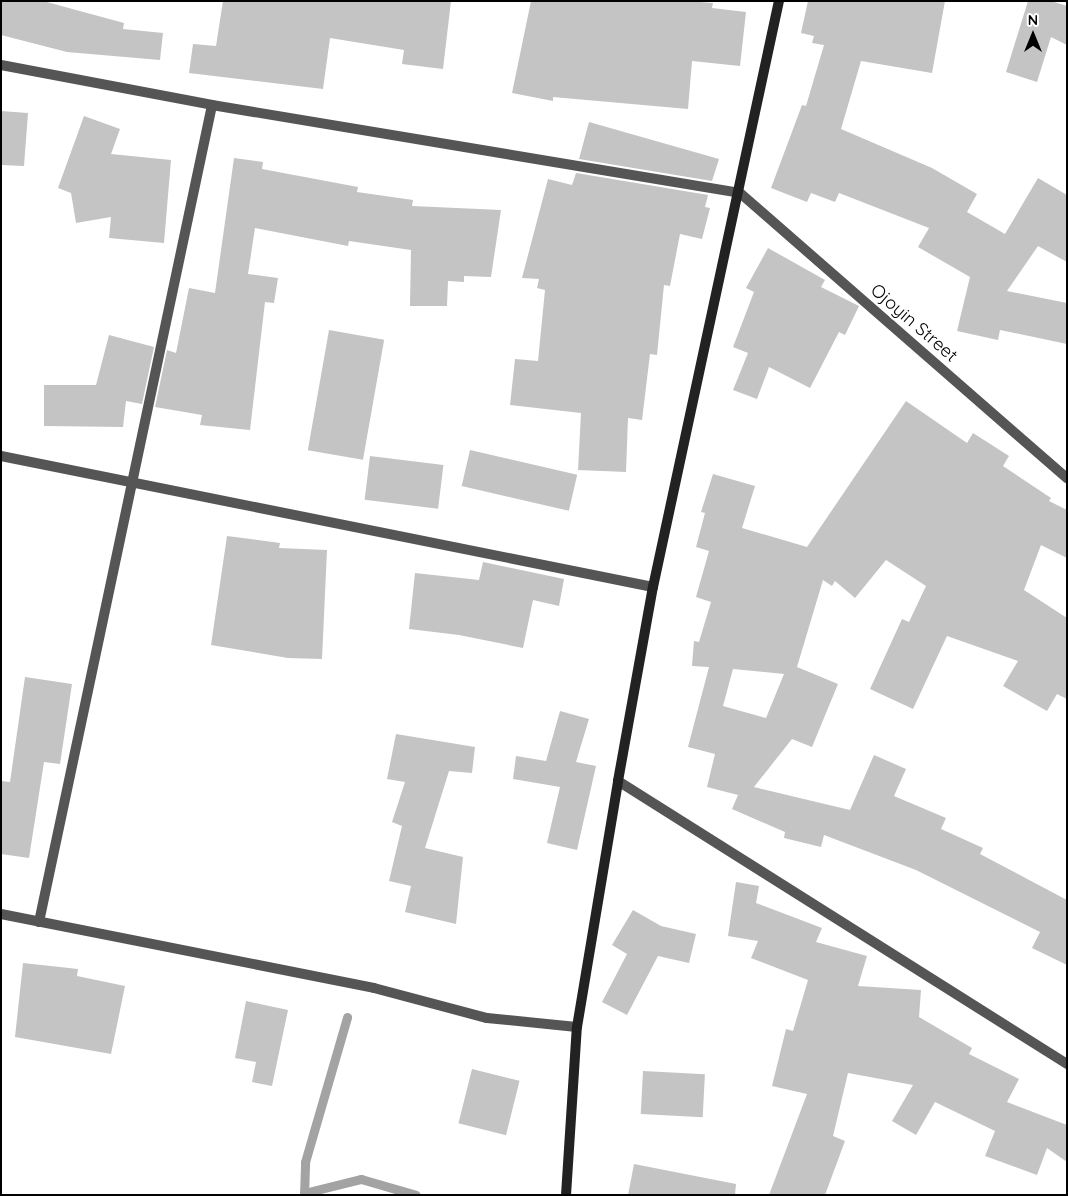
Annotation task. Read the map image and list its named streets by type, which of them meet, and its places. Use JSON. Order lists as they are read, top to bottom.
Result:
{
  "streets": {
    "street": ["Ojoyin Street"]
  },
  "north": "top"
}
